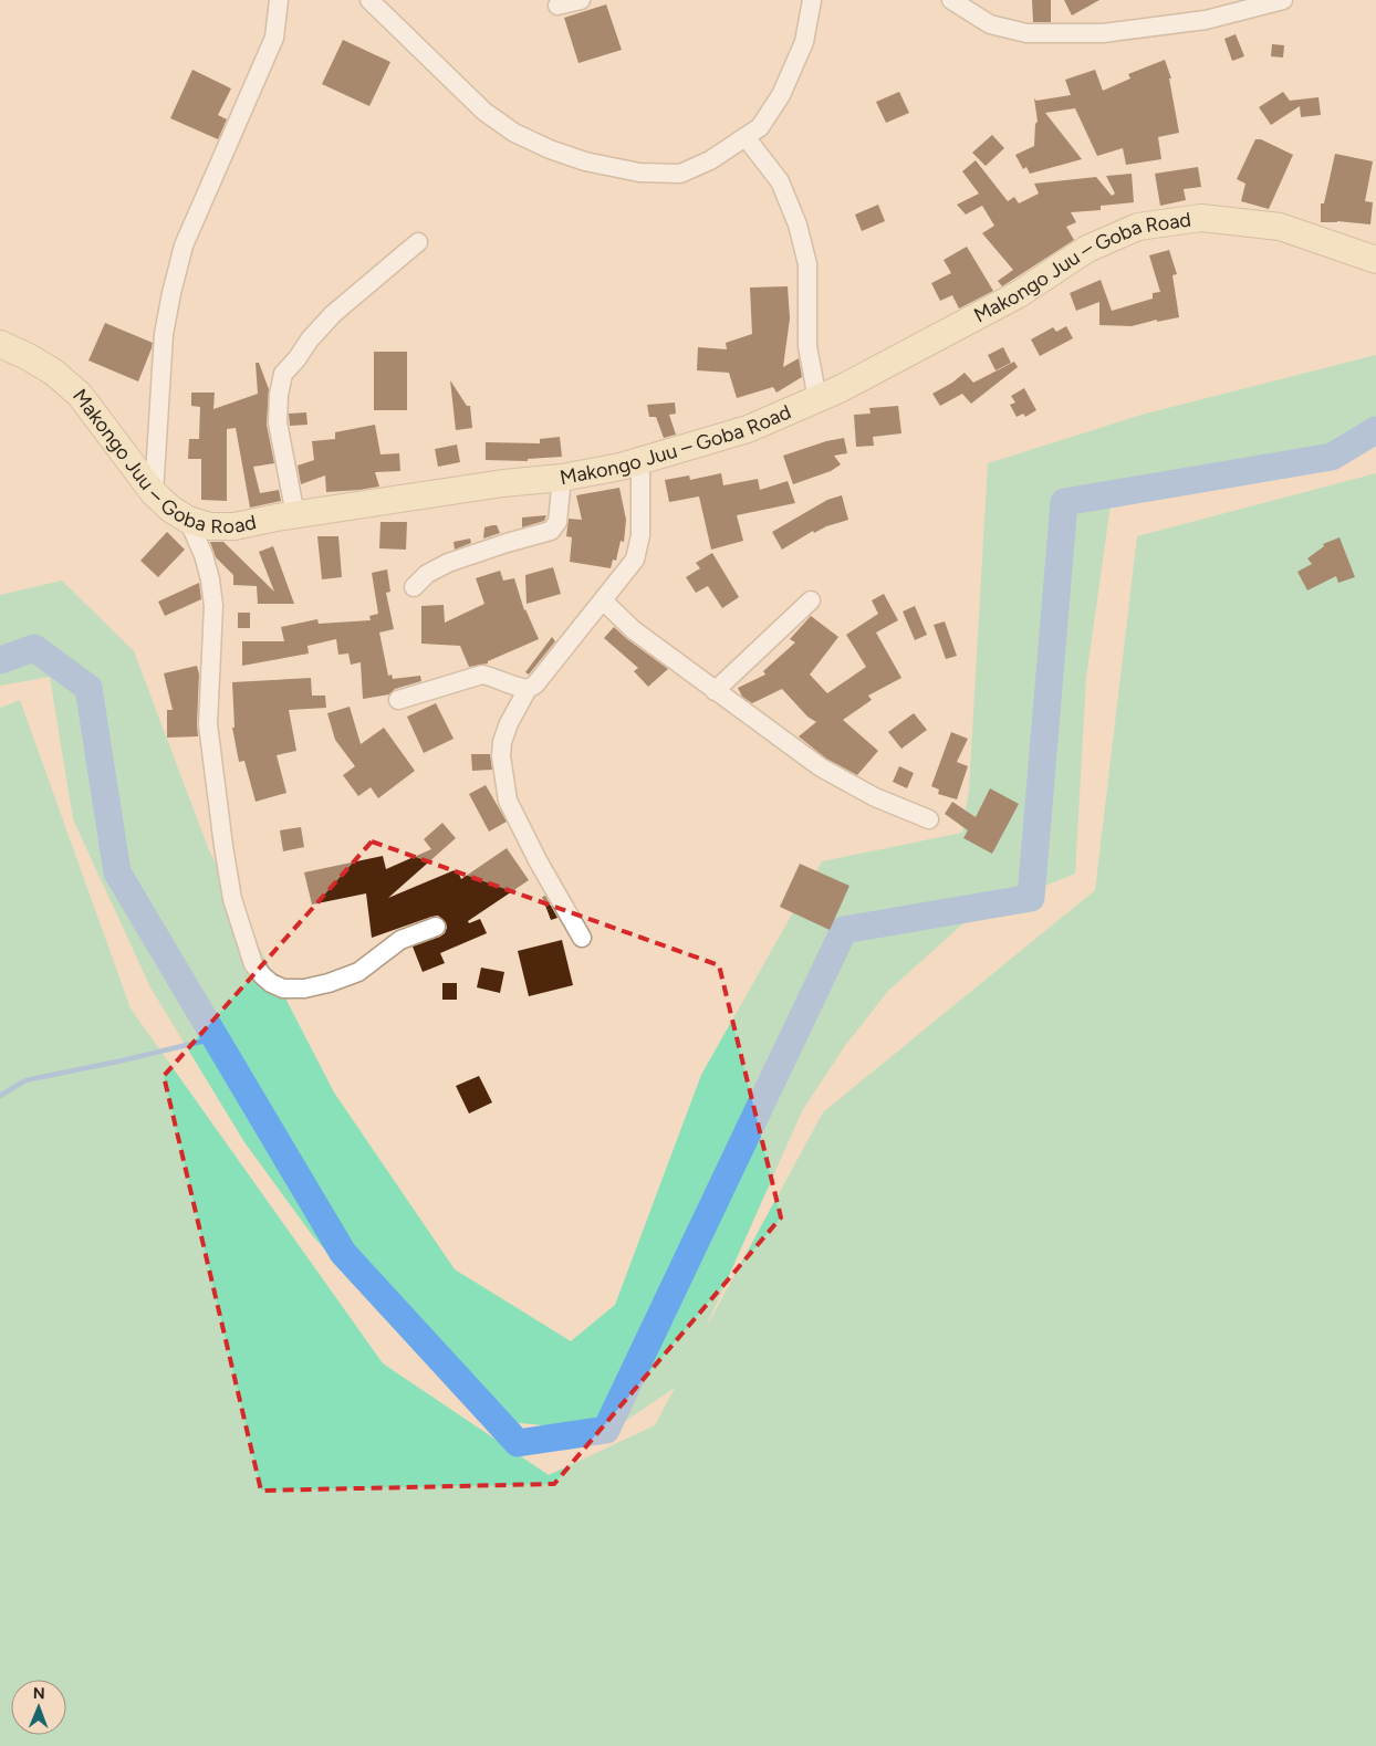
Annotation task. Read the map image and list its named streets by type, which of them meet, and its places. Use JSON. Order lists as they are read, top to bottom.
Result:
{
  "streets": {
    "street": ["Makongo Juu – Goba Road"]
  },
  "north": "top"
}
